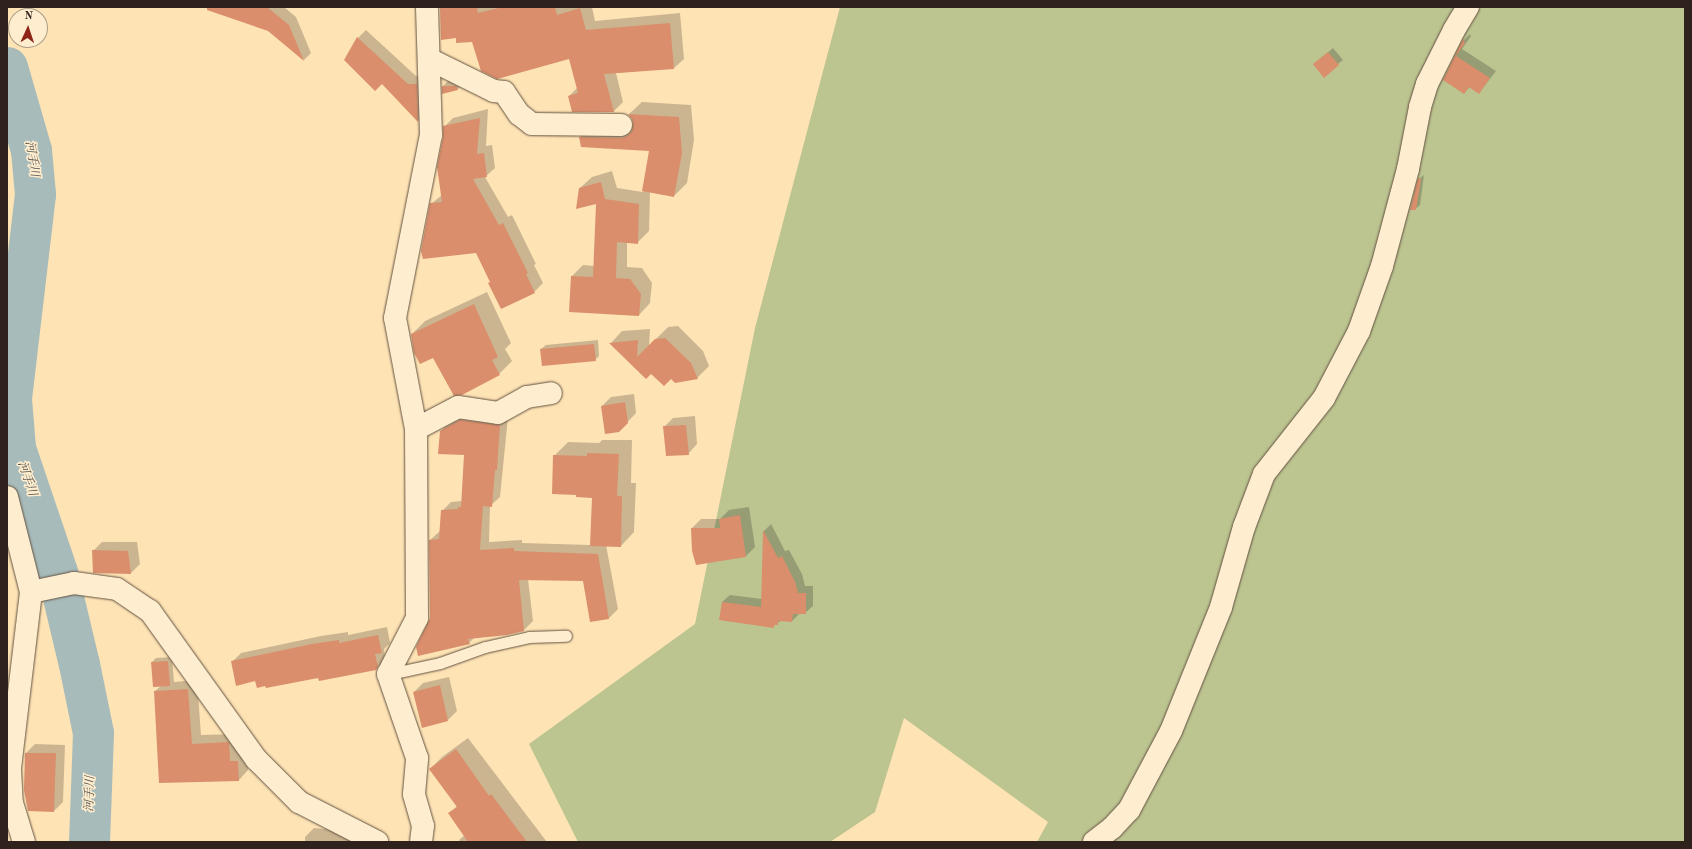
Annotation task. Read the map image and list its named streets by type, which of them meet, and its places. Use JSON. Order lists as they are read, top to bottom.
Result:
{
  "water": ["河手川"],
  "north": "top"
}
